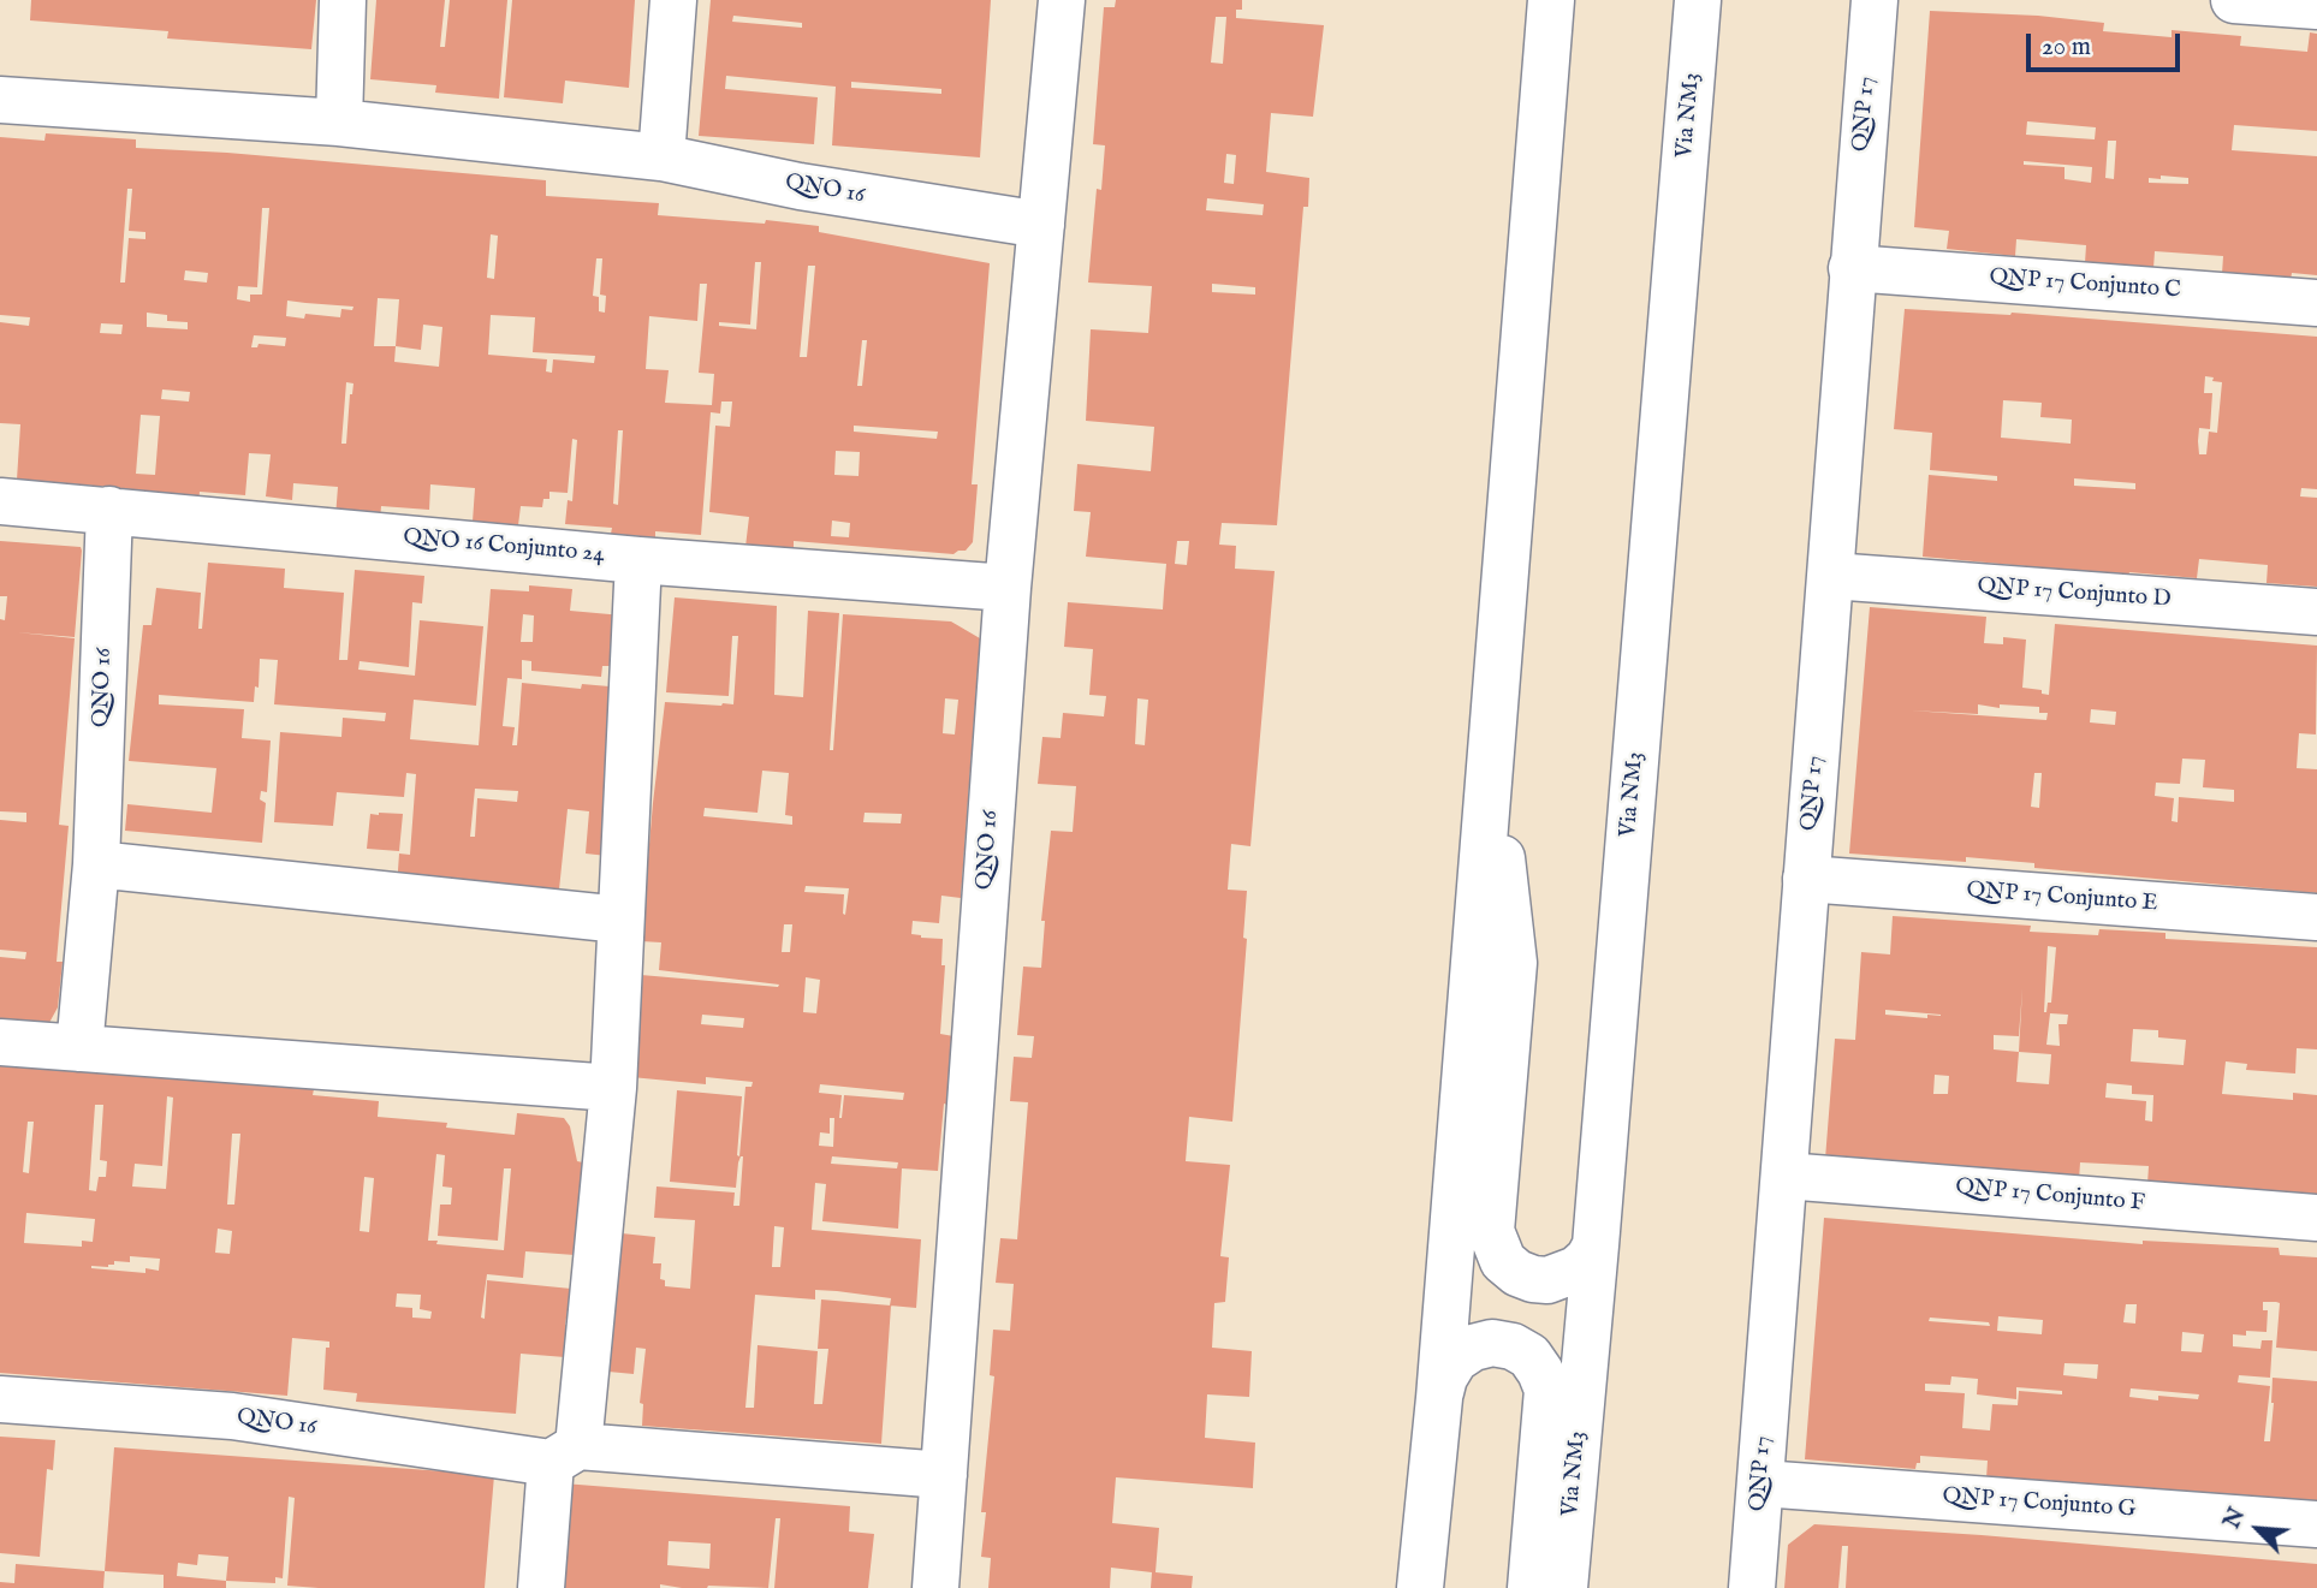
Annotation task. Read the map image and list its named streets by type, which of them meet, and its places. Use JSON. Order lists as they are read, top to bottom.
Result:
{
  "streets": {
    "street": [
      "QNP 17",
      "Via NM3",
      "QNO 16",
      "QNP 17 Conjunto C",
      "QNO 16 Conjunto 24",
      "QNP 17 Conjunto D",
      "QNP 17 Conjunto E",
      "QNP 17 Conjunto F",
      "QNP 17 Conjunto G"
    ]
  },
  "crossings": [
    ["QNP 17", "QNP 17 Conjunto C"],
    ["QNP 17", "QNP 17 Conjunto D"],
    ["QNP 17", "QNP 17 Conjunto E"],
    ["QNP 17", "QNP 17 Conjunto F"],
    ["QNP 17", "QNP 17 Conjunto G"],
    ["QNO 16", "QNO 16 Conjunto 24"]
  ],
  "scale_bar": "20 m",
  "north": "top left"
}
